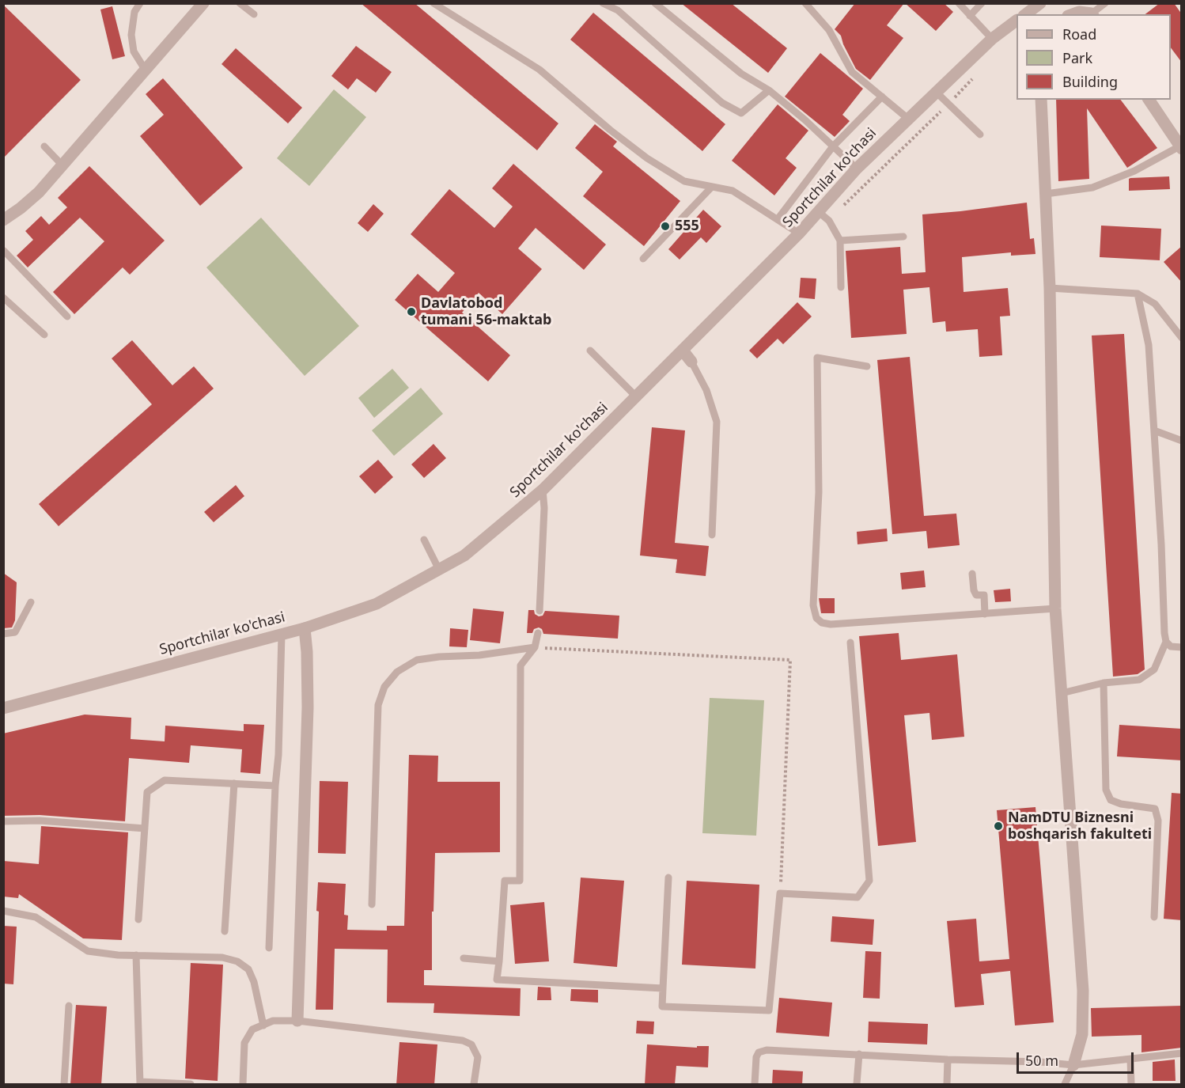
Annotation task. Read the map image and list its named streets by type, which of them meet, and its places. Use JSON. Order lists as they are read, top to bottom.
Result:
{
  "streets": {
    "street": ["Sportchilar ko'chasi"]
  },
  "places": ["555", "Davlatobod tumani 56-maktab", "NamDTU Biznesni boshqarish fakulteti"],
  "legend": ["Road", "Park", "Building"],
  "scale_bar": "50 m"
}
